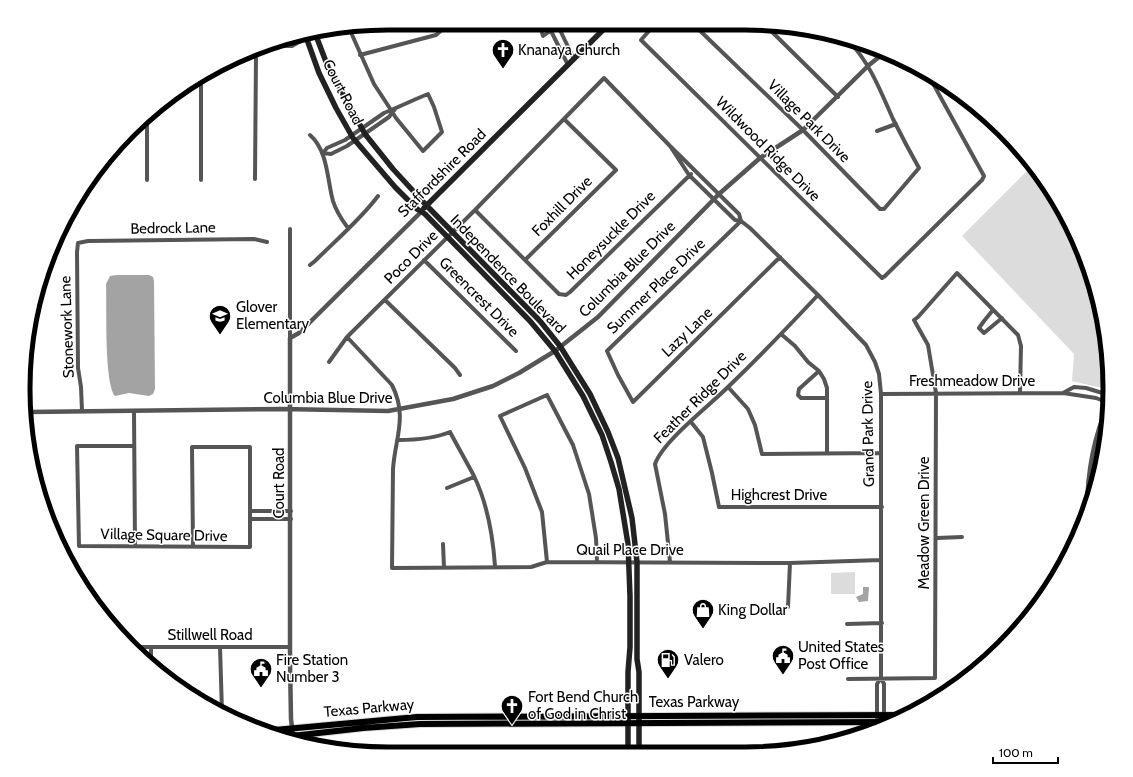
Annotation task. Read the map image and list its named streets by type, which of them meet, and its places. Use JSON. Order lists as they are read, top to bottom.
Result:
{
  "streets": {
    "main road": [
      "Court Road",
      "Staffordshire Road",
      "Independence Boulevard",
      "Texas Parkway"
    ],
    "street": [
      "Village Park Drive",
      "Wildwood Ridge Drive",
      "Foxhill Drive",
      "Bedrock Lane",
      "Honeysuckle Drive",
      "Poco Drive",
      "Columbia Blue Drive",
      "Summer Place Drive",
      "Greencrest Drive",
      "Stonework Lane",
      "Lazy Lane",
      "Freshmeadow Drive",
      "Feather Ridge Drive",
      "Grand Park Drive",
      "Highcrest Drive",
      "Meadow Green Drive",
      "Village Square Drive",
      "Quail Place Drive",
      "Stillwell Road"
    ]
  },
  "crossings": [
    ["Court Road", "Staffordshire Road"],
    ["Court Road", "Columbia Blue Drive"],
    ["Court Road", "Independence Boulevard"],
    ["Court Road", "Stillwell Road"],
    ["Court Road", "Texas Parkway"],
    ["Village Park Drive", "Columbia Blue Drive"],
    ["Wildwood Ridge Drive", "Columbia Blue Drive"],
    ["Staffordshire Road", "Independence Boulevard"],
    ["Foxhill Drive", "Honeysuckle Drive"],
    ["Foxhill Drive", "Poco Drive"],
    ["Foxhill Drive", "Grand Park Drive"],
    ["Bedrock Lane", "Stonework Lane"],
    ["Honeysuckle Drive", "Grand Park Drive"],
    ["Poco Drive", "Independence Boulevard"],
    ["Poco Drive", "Greencrest Drive"],
    ["Poco Drive", "Grand Park Drive"],
    ["Columbia Blue Drive", "Independence Boulevard"],
    ["Columbia Blue Drive", "Stonework Lane"],
    ["Columbia Blue Drive", "Grand Park Drive"],
    ["Independence Boulevard", "Quail Place Drive"],
    ["Independence Boulevard", "Texas Parkway"],
    ["Summer Place Drive", "Lazy Lane"],
    ["Summer Place Drive", "Grand Park Drive"],
    ["Lazy Lane", "Grand Park Drive"],
    ["Freshmeadow Drive", "Grand Park Drive"],
    ["Freshmeadow Drive", "Meadow Green Drive"],
    ["Feather Ridge Drive", "Grand Park Drive"],
    ["Feather Ridge Drive", "Highcrest Drive"],
    ["Feather Ridge Drive", "Quail Place Drive"],
    ["Grand Park Drive", "Highcrest Drive"],
    ["Grand Park Drive", "Meadow Green Drive"],
    ["Grand Park Drive", "Quail Place Drive"],
    ["Grand Park Drive", "Texas Parkway"]
  ],
  "places": {
    "church": ["Knanaya Church", "Fort Bend Church of God in Christ"],
    "school or university": ["Glover Elementary"],
    "shop": ["King Dollar"],
    "public building": ["United States Post Office", "Fire Station Number 3"],
    "fuel station": ["Valero"]
  },
  "scale_bar": "100 m"
}
